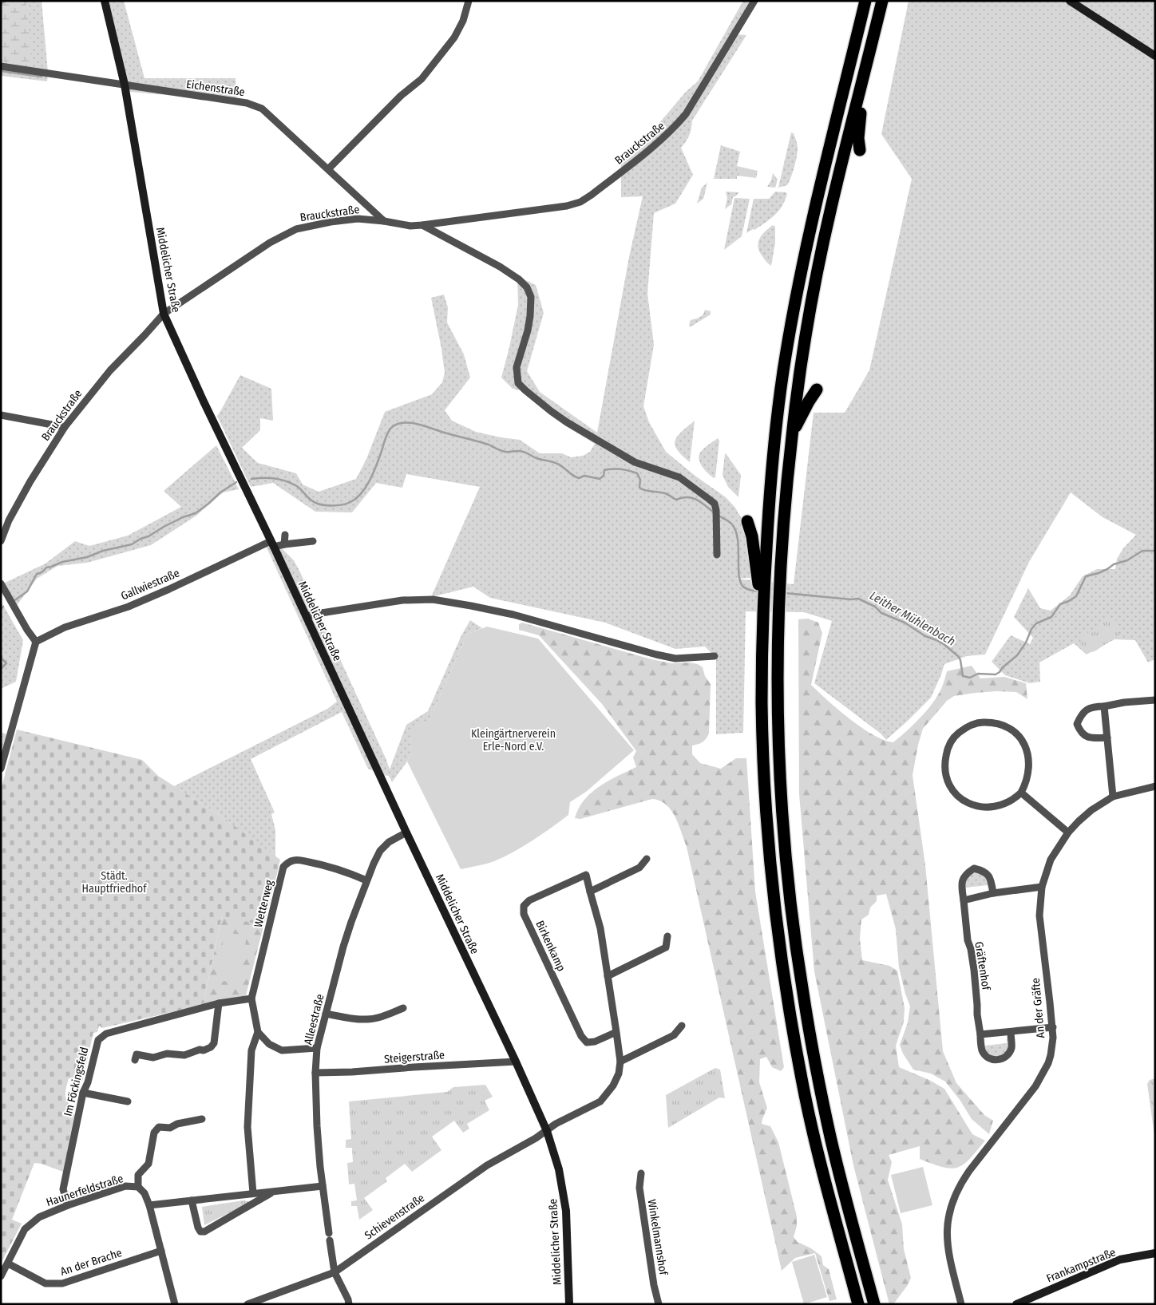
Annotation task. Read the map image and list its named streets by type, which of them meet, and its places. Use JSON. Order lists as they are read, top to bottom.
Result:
{
  "streets": {
    "street": [
      "Eichenstraße",
      "Brauckstraße",
      "Middelicher Straße",
      "Gallwiestraße",
      "Wetterweg",
      "Birkenkamp",
      "Gräftenhof",
      "An der Gräfte",
      "Alleestraße",
      "Steigerstraße",
      "Im Föckingsfeld",
      "Haunerfeldstraße",
      "Schievenstraße",
      "Winkelmannshof",
      "An der Brache",
      "Frankampstraße"
    ]
  },
  "crossings": [
    ["Eichenstraße", "Brauckstraße"],
    ["Eichenstraße", "Middelicher Straße"],
    ["Brauckstraße", "Middelicher Straße"],
    ["Middelicher Straße", "Gallwiestraße"],
    ["Middelicher Straße", "Birkenkamp"],
    ["Middelicher Straße", "Alleestraße"],
    ["Middelicher Straße", "Steigerstraße"],
    ["Middelicher Straße", "Schievenstraße"],
    ["Wetterweg", "Alleestraße"],
    ["Wetterweg", "Im Föckingsfeld"],
    ["Birkenkamp", "Schievenstraße"],
    ["Alleestraße", "Steigerstraße"],
    ["Alleestraße", "Schievenstraße"],
    ["Im Föckingsfeld", "Haunerfeldstraße"],
    ["Haunerfeldstraße", "An der Brache"]
  ],
  "water": ["Leither Mühlenbach"],
  "parks": ["Kleingärtnerverein Erle-Nord e.V.", "Städt. Hauptfriedhof"]
}
